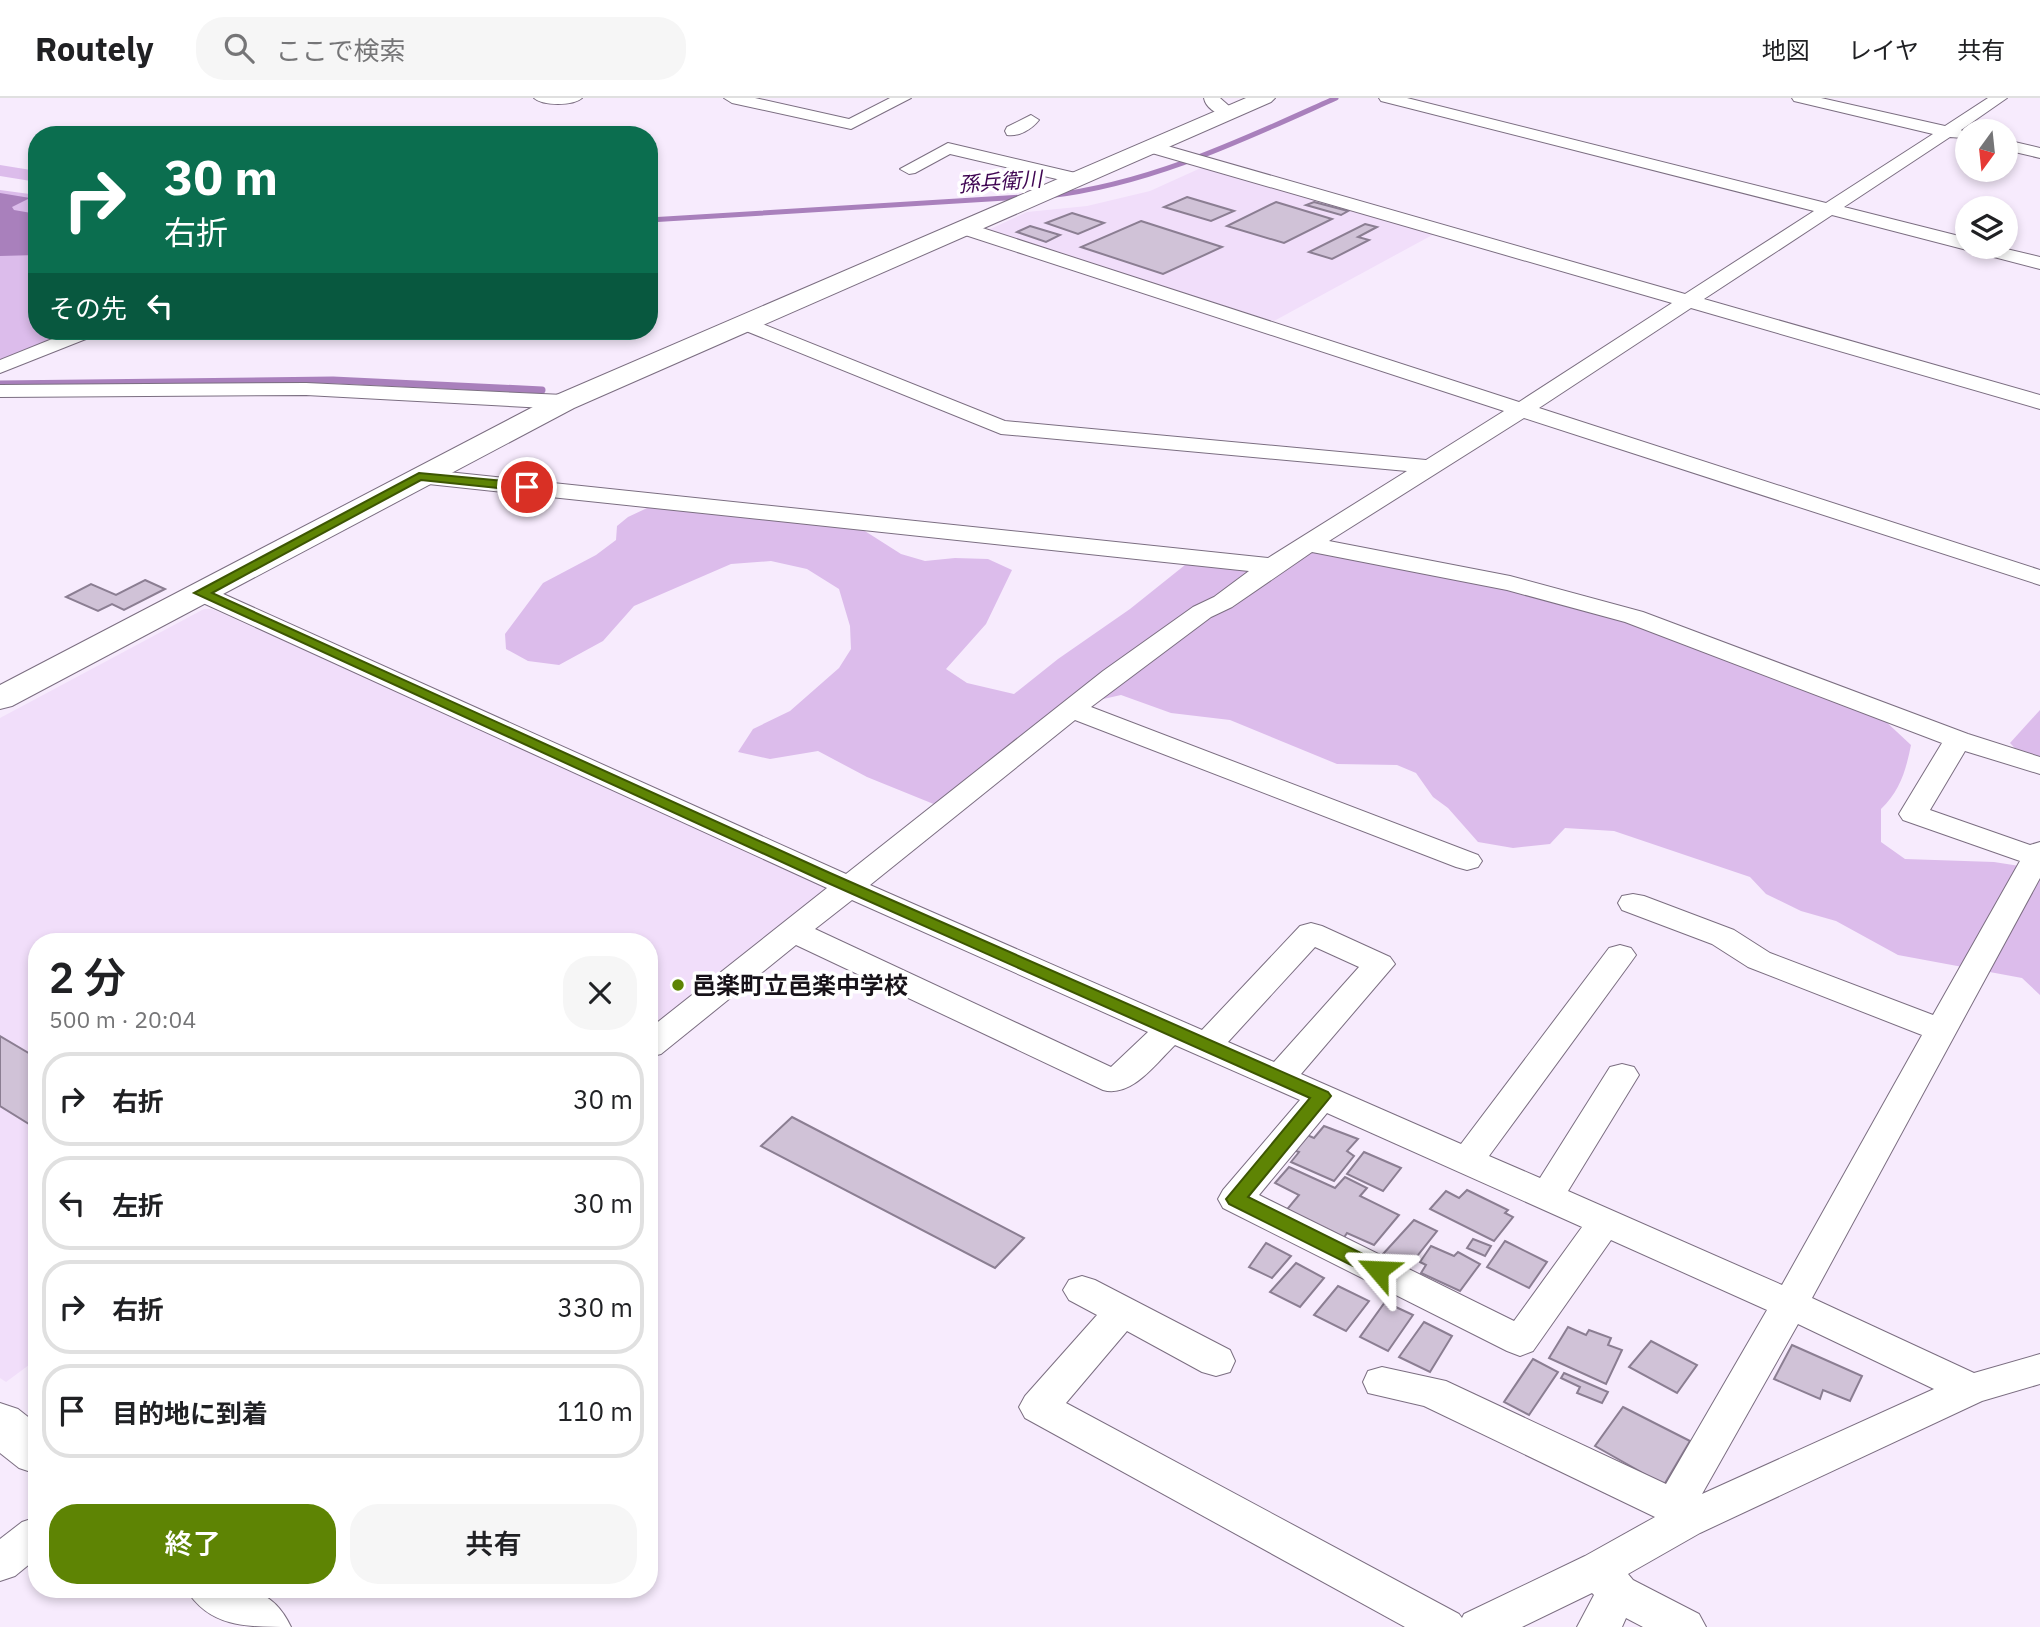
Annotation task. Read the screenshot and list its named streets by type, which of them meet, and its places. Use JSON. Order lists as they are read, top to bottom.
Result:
{
  "water": ["孫兵衛川"],
  "places": ["邑楽町立邑楽中学校"],
  "north": "bottom",
  "page": {
    "header": "Routely",
    "search": "ここで検索",
    "nav": ["地図", "レイヤ", "共有"],
    "turn": ["30 m", "右折"],
    "then": "その先",
    "heading": ["2 分", "500 m · 20:04"],
    "list": [
      {
        "name": "右折",
        "value": "30 m"
      },
      {
        "name": "左折",
        "value": "30 m"
      },
      {
        "name": "右折",
        "value": "330 m"
      },
      {
        "name": "目的地に到着",
        "value": "110 m"
      }
    ],
    "buttons": ["終了", "共有"]
  }
}
